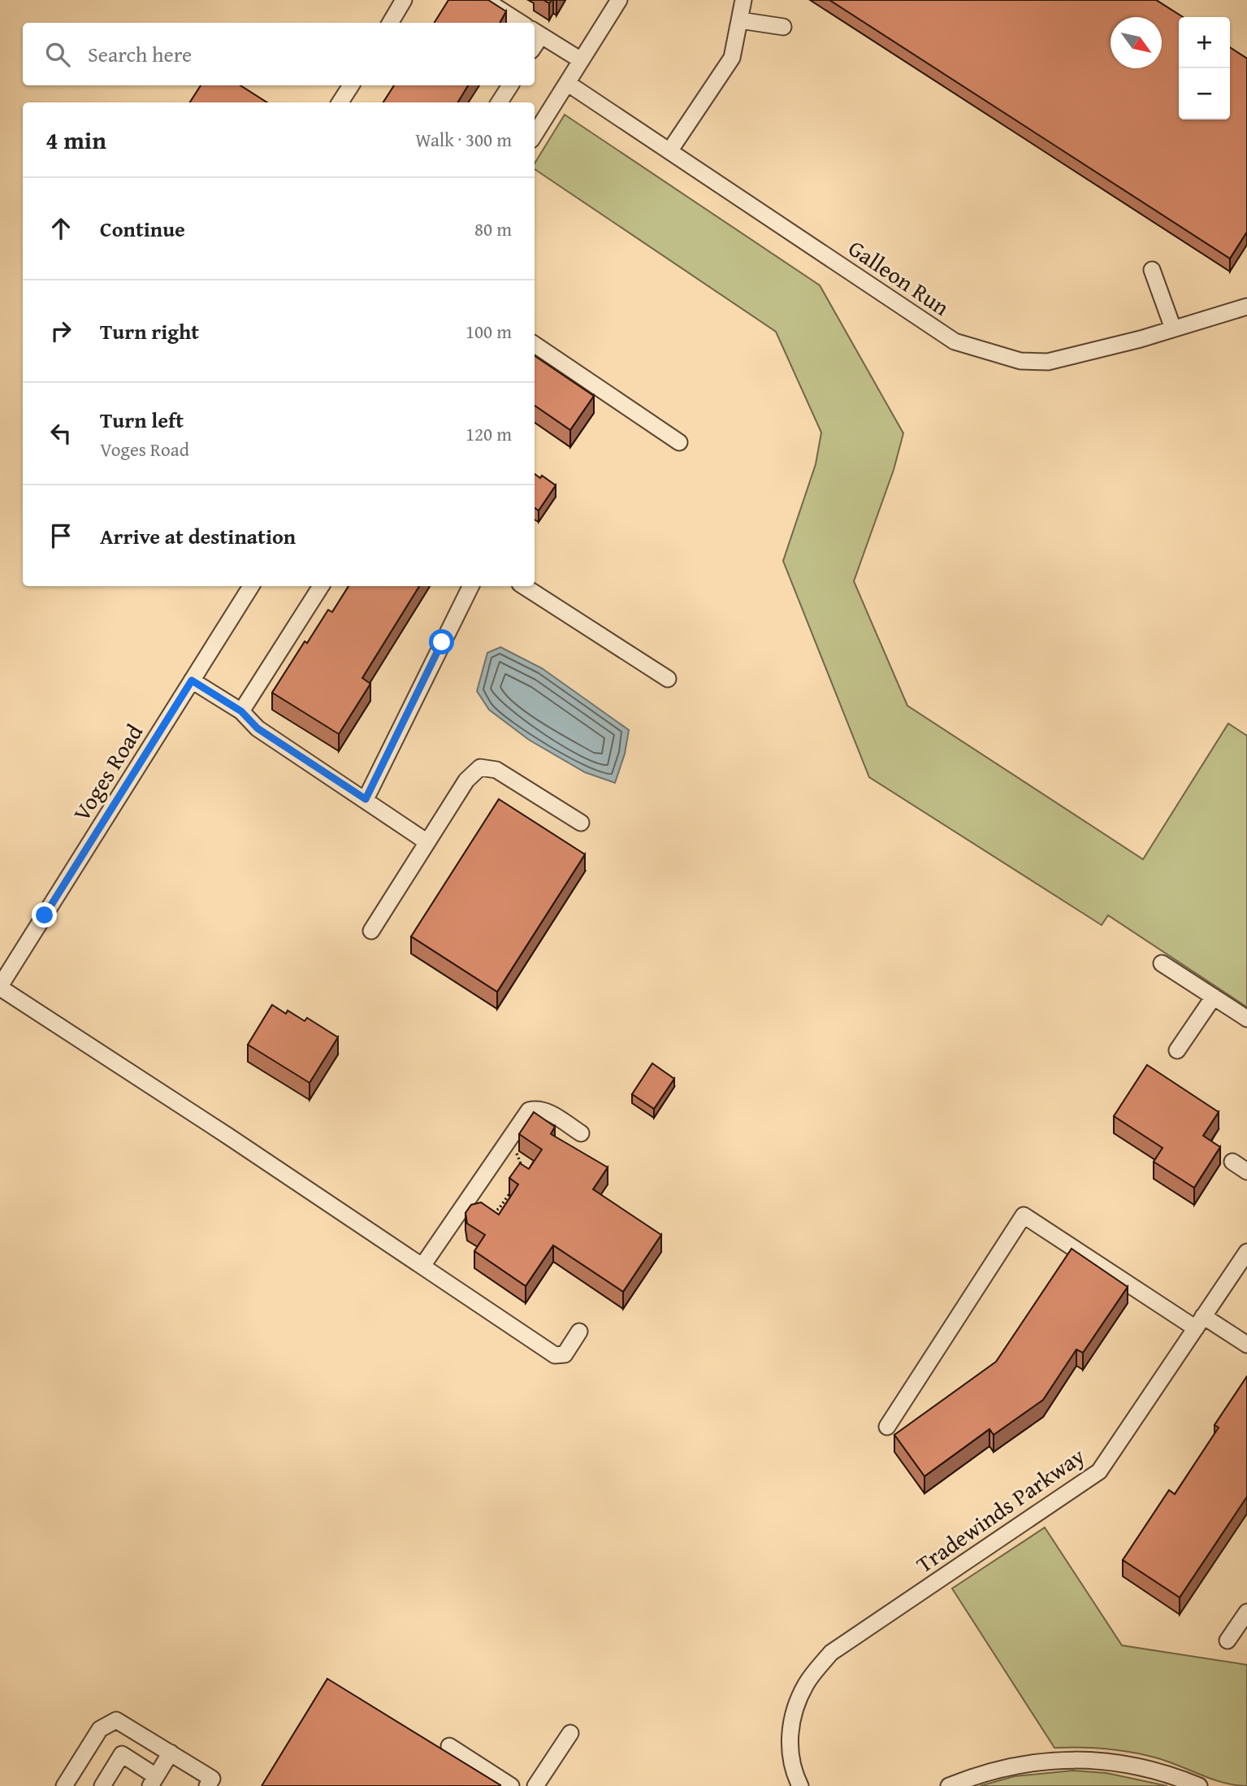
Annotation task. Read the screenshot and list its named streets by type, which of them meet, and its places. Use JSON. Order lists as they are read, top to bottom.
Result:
{
  "streets": {
    "street": ["Galleon Run", "Voges Road", "Tradewinds Parkway"]
  },
  "north": "bottom right",
  "page": {
    "map_buttons": ["+", "−"],
    "search": "Search here",
    "heading": ["4 min", "Walk · 300 m"],
    "list": [
      ["Continue", "80 m"],
      ["Turn right", "100 m"],
      ["Turn left", "Voges Road", "120 m"],
      "Arrive at destination"
    ]
  }
}
